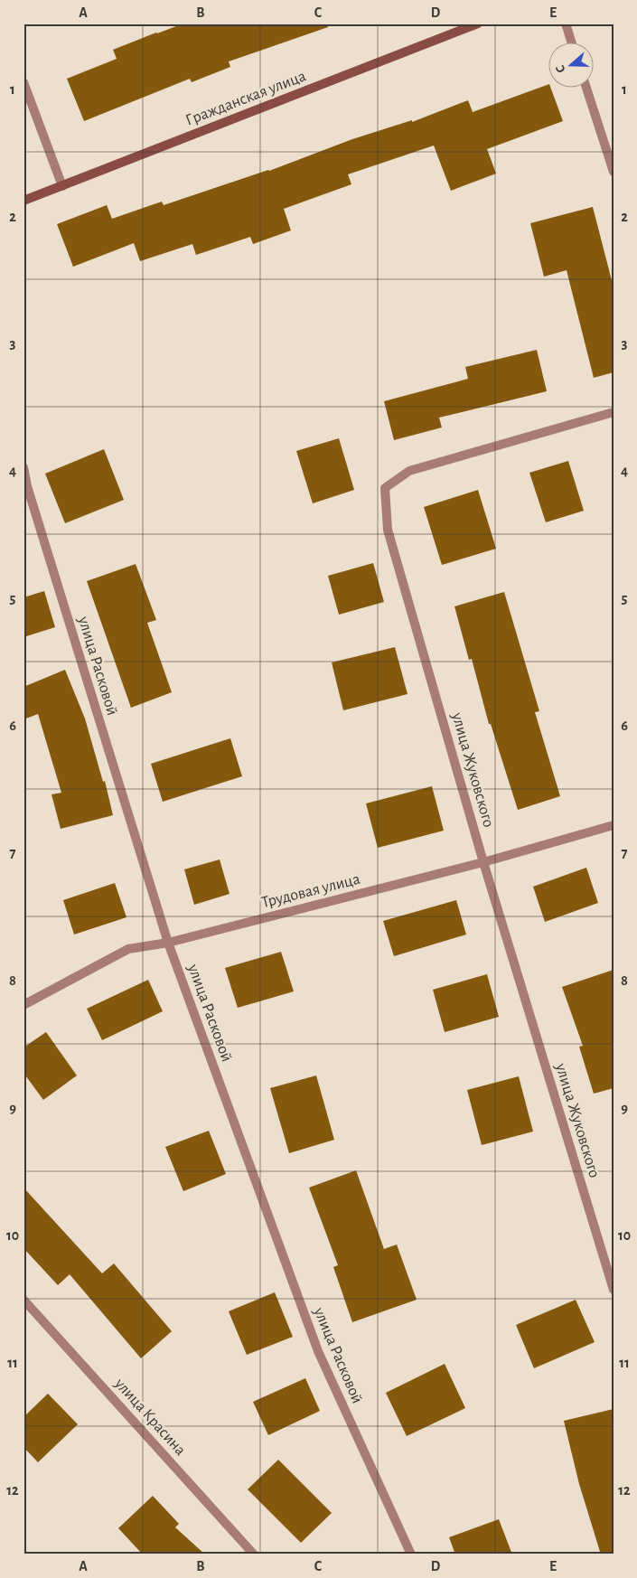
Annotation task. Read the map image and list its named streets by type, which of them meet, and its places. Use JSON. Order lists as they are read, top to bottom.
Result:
{
  "streets": {
    "street": [
      "Гражданская улица",
      "улица Расковой",
      "улица Жуковского",
      "Трудовая улица",
      "улица Красина"
    ]
  },
  "crossings": [
    ["улица Расковой", "Трудовая улица"],
    ["улица Жуковского", "Трудовая улица"]
  ],
  "north": "left",
  "grid": {
    "columns": [
      "A",
      "B",
      "C",
      "D",
      "E"
    ],
    "rows": [
      "1",
      "2",
      "3",
      "4",
      "5",
      "6",
      "7",
      "8",
      "9",
      "10",
      "11",
      "12"
    ]
  }
}
